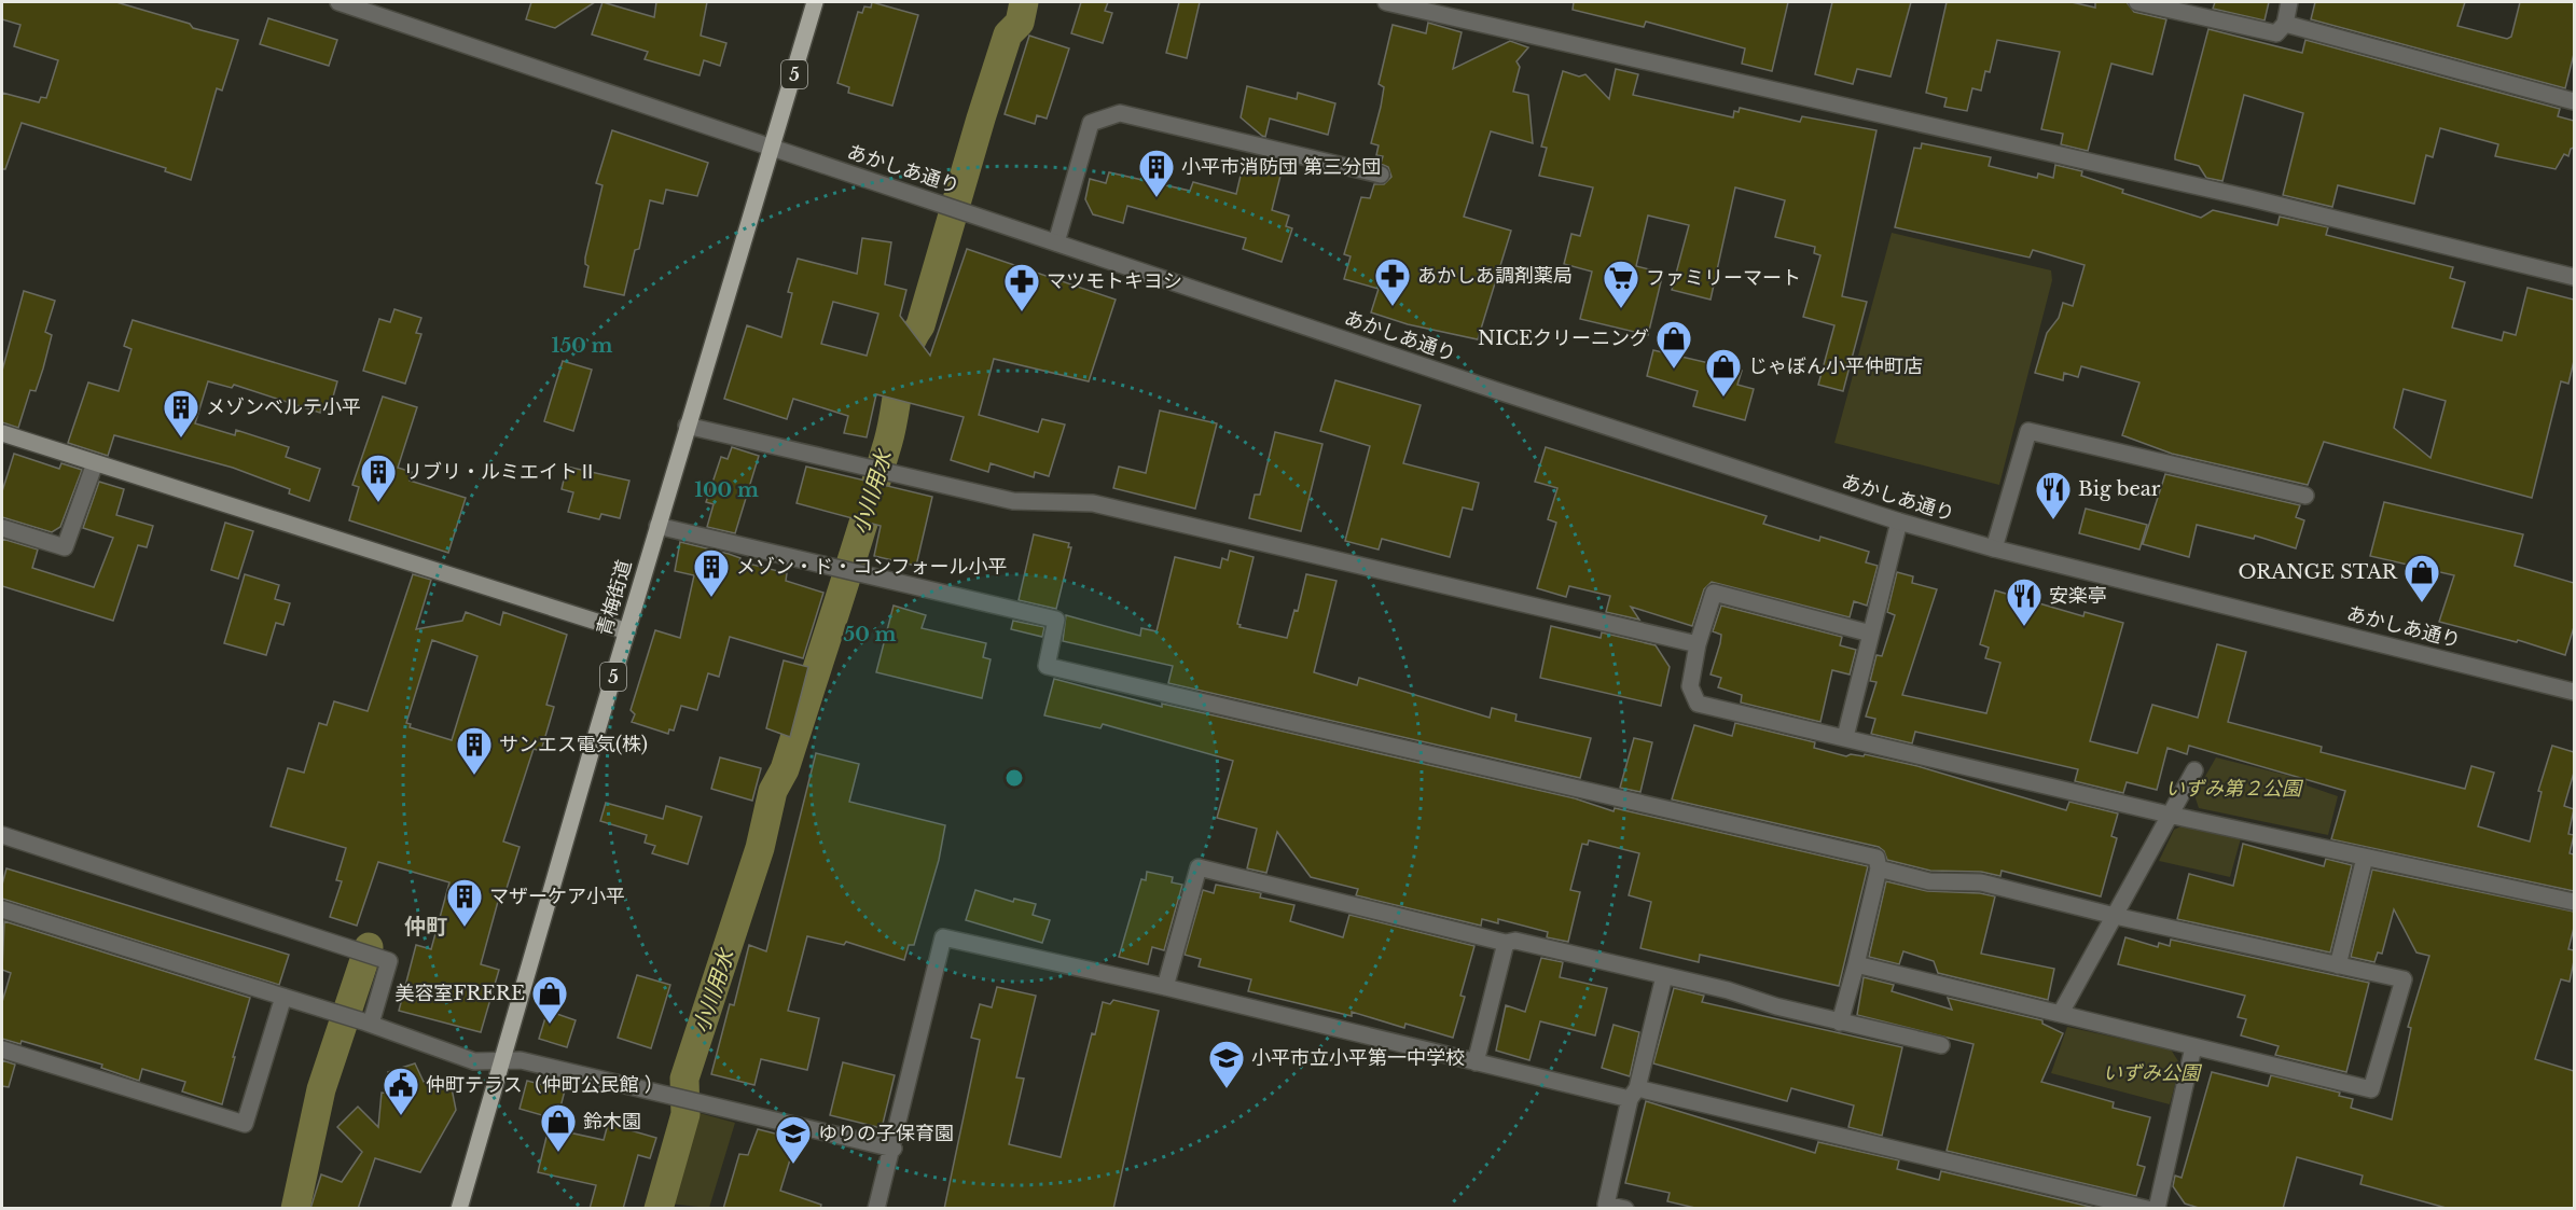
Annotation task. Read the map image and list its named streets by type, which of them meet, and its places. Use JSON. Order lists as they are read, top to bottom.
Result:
{
  "streets": {
    "main road": ["5", "青梅街道"],
    "street": ["あかしあ通り"]
  },
  "crossings": [
    ["あかしあ通り", "青梅街道"]
  ],
  "districts": ["仲町"],
  "water": ["小川用水"],
  "parks": ["いずみ第２公園", "いずみ公園"],
  "places": {
    "building": [
      "小平市消防団 第三分団",
      "メゾンベルテ小平",
      "リブリ・ルミエイトⅡ",
      "メゾン・ド・コンフォール小平",
      "サンエス電気(株)",
      "マザーケア小平"
    ],
    "pharmacy": ["あかしあ調剤薬局", "マツモトキヨシ"],
    "supermarket": ["ファミリーマート"],
    "shop": [
      "NICEクリーニング",
      "じゃぼん小平仲町店",
      "ORANGE STAR",
      "美容室FRERE",
      "鈴木園"
    ],
    "restaurant": ["Big bear", "安楽亭"],
    "school or university": ["小平市立小平第一中学校", "ゆりの子保育園"],
    "public building": ["仲町テラス（仲町公民館 ）"]
  },
  "rings": ["150 m", "100 m", "50 m"]
}
